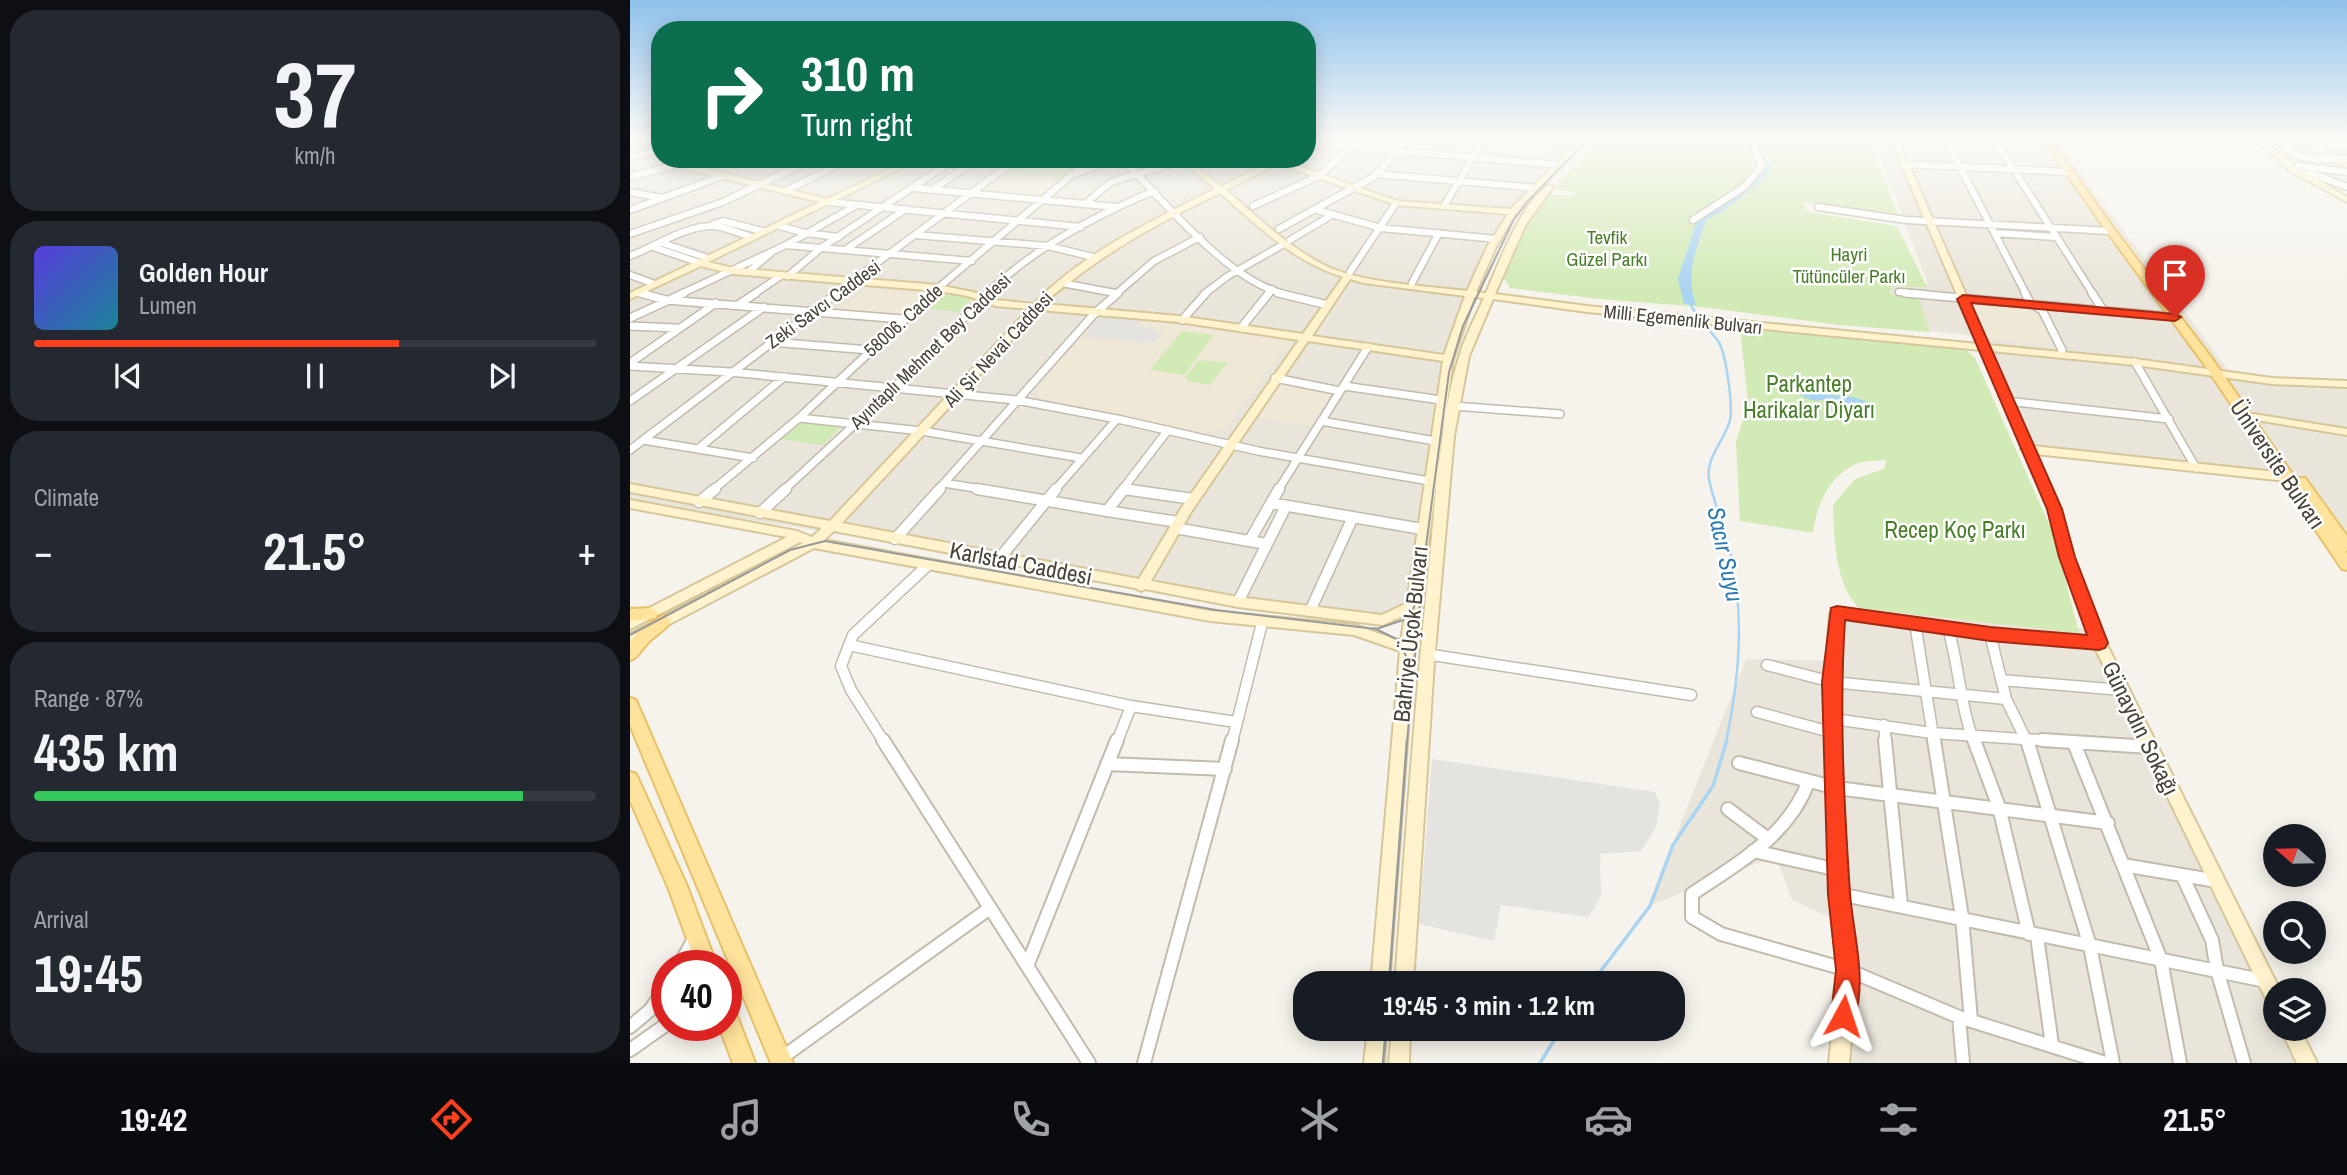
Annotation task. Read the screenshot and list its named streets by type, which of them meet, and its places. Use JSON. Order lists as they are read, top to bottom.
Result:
{
  "streets": {
    "main road": ["Üniversite Bulvarı"],
    "street": [
      "Zeki Savcı Caddesi",
      "Milli Egemenlik Bulvarı",
      "58006. Cadde",
      "Ali Şir Nevai Caddesi",
      "Ayıntaplı Mehmet Bey Caddesi",
      "Karlstad Caddesi",
      "Bahriye Üçok Bulvarı",
      "Günaydın Sokağı"
    ]
  },
  "crossings": [
    ["Milli Egemenlik Bulvarı", "Üniversite Bulvarı"],
    ["Milli Egemenlik Bulvarı", "Günaydın Sokağı"],
    ["58006. Cadde", "Karlstad Caddesi"],
    ["Ali Şir Nevai Caddesi", "Karlstad Caddesi"],
    ["Ayıntaplı Mehmet Bey Caddesi", "Karlstad Caddesi"],
    ["Karlstad Caddesi", "Bahriye Üçok Bulvarı"]
  ],
  "water": ["Sacır Suyu"],
  "parks": [
    "Tevfik Güzel Parkı",
    "Hayri Tütüncüler Parkı",
    "Parkantep Harikalar Diyarı",
    "Recep Koç Parkı"
  ],
  "north": "left",
  "page": {
    "tile": [
      ["37", "km/h"],
      "Climate",
      ["Range · 87%", "435 km"],
      ["Arrival", "19:45"]
    ],
    "turn": ["310 m", "Turn right"],
    "song": ["Golden Hour", "Lumen"],
    "heat": ["−", "21.5°", "+"],
    "limit": "40",
    "trip": "19:45 · 3 min · 1.2 km",
    "tabs": ["19:42", "21.5°"]
  }
}
